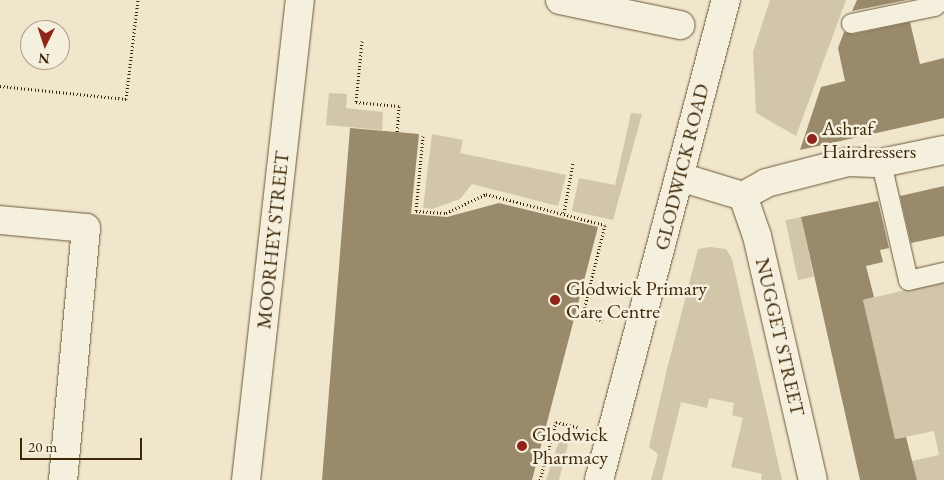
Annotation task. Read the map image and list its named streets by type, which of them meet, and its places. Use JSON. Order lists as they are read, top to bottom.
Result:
{
  "streets": {
    "street": ["GLODWICK ROAD", "MOORHEY STREET", "NUGGET STREET"]
  },
  "places": ["Ashraf Hairdressers", "Glodwick Primary Care Centre", "Glodwick Pharmacy"],
  "scale_bar": "20 m",
  "north": "bottom"
}
